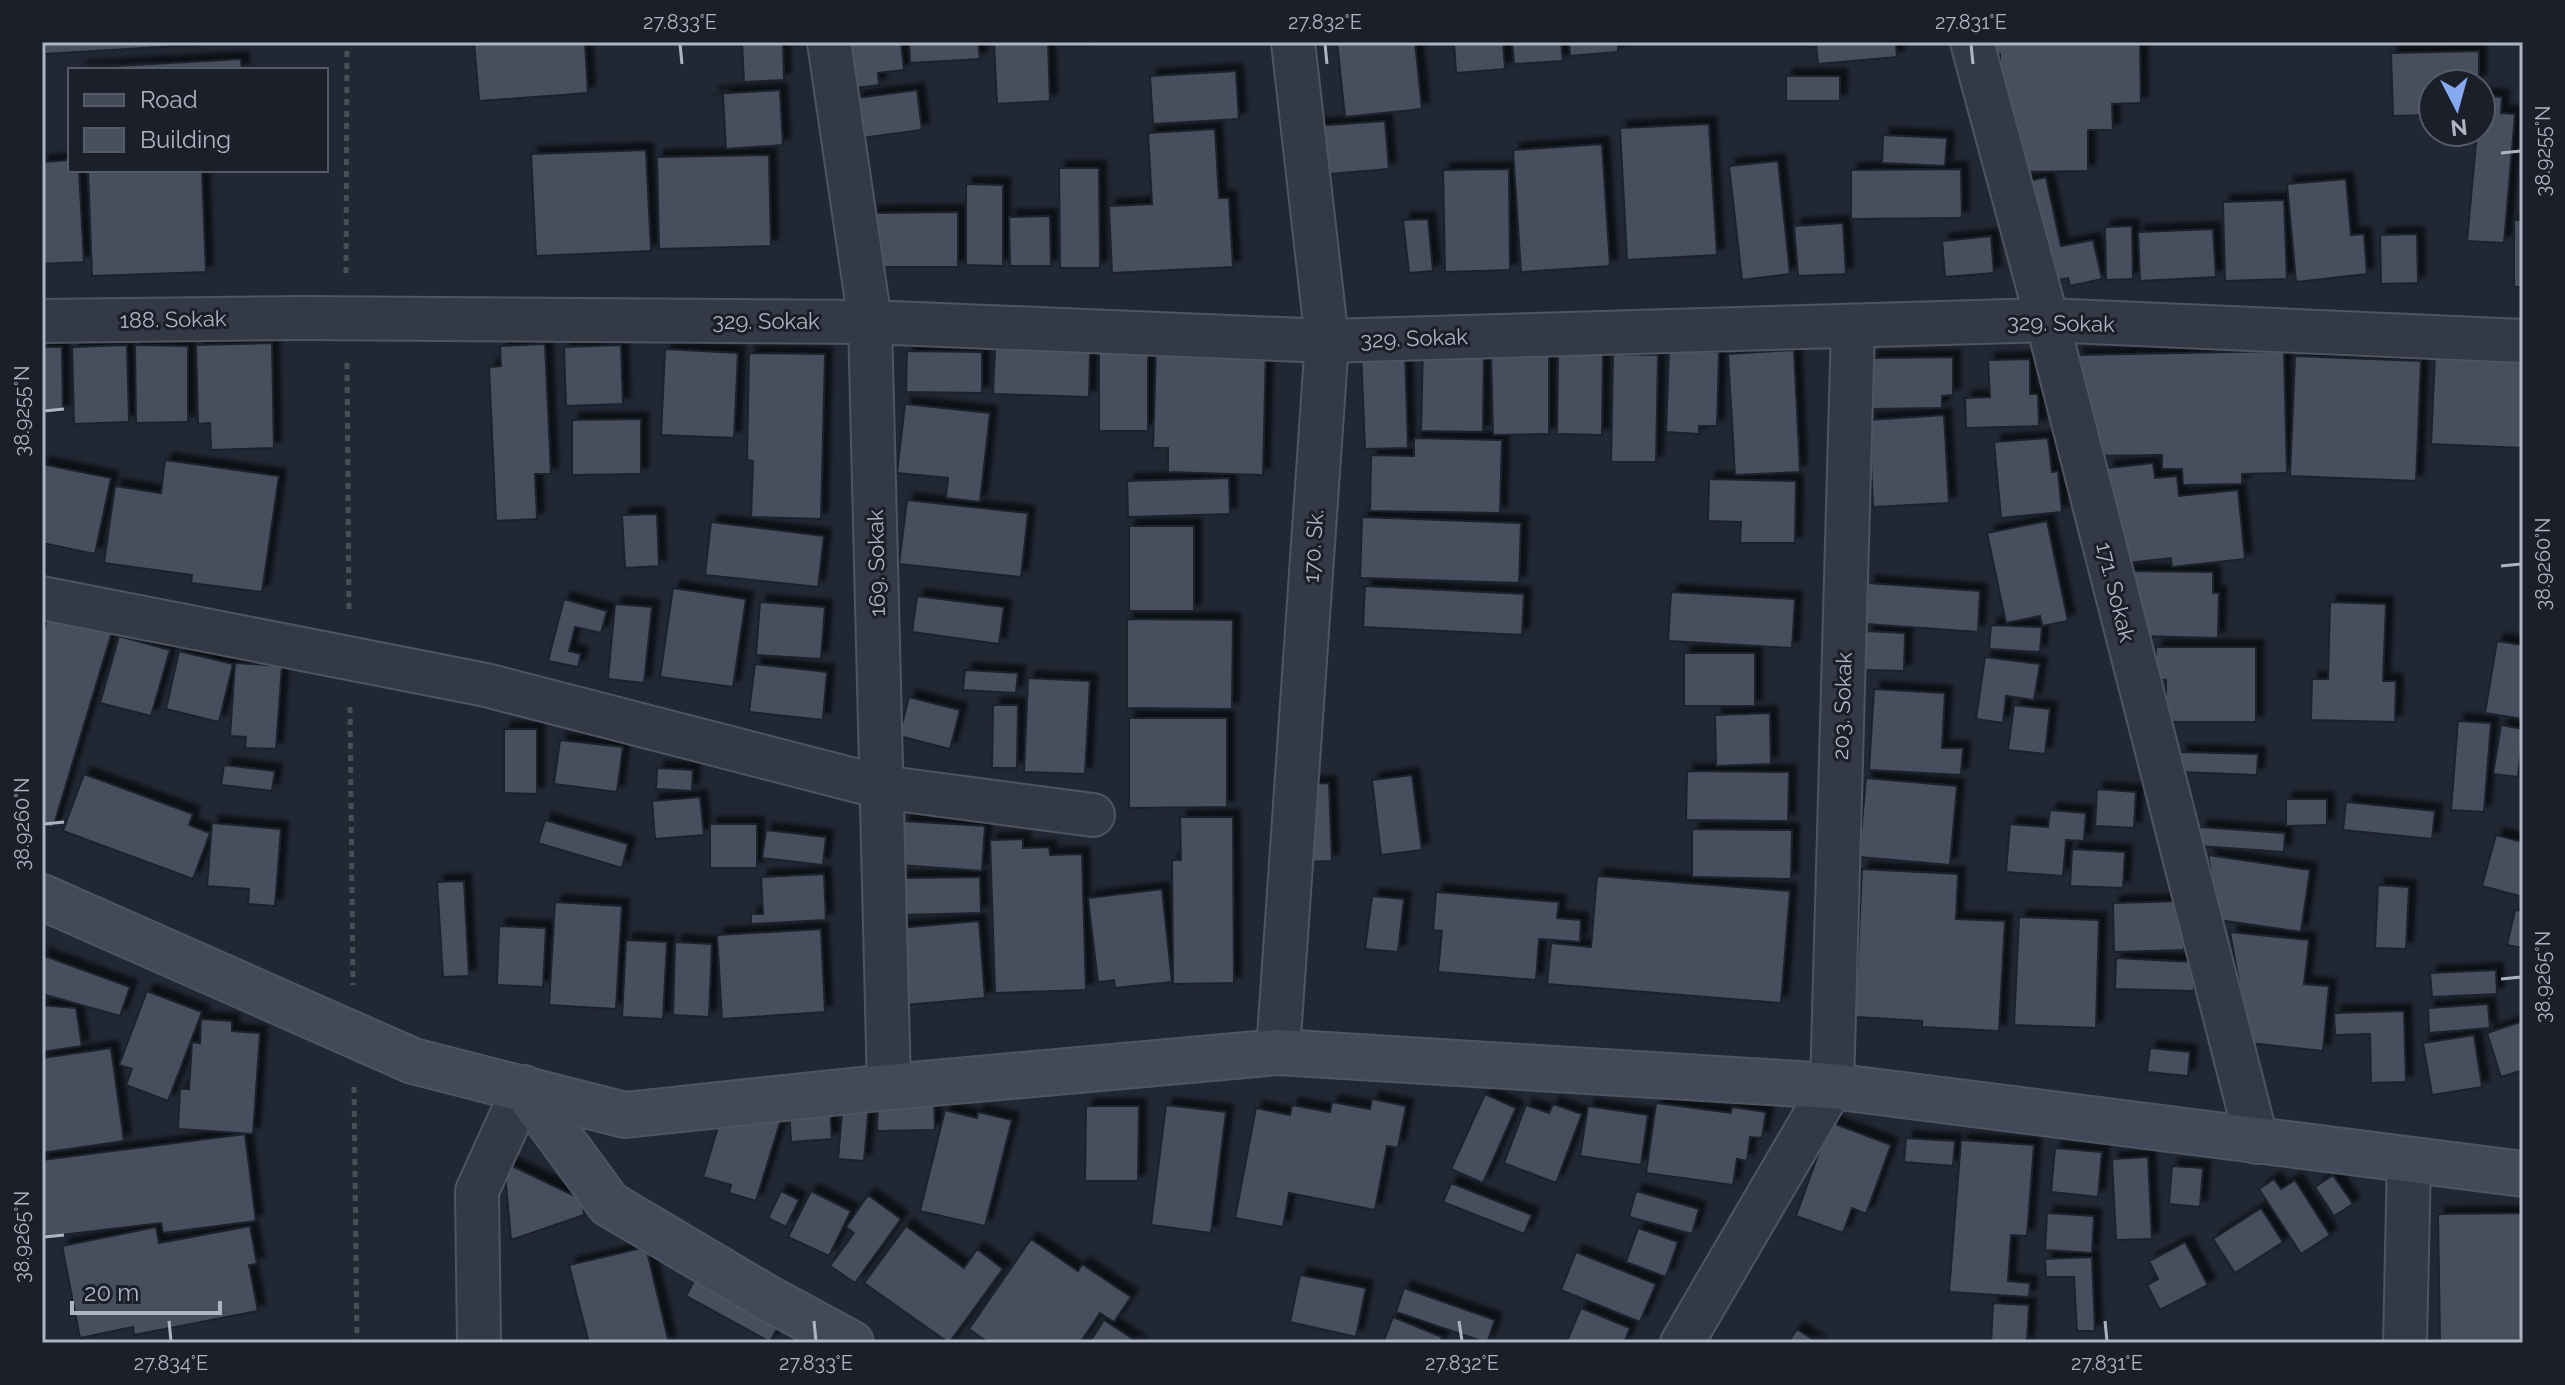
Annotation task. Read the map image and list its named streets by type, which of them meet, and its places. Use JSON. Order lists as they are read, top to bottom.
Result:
{
  "streets": {
    "street": [
      "188. Sokak",
      "329. Sokak",
      "170. Sk.",
      "169. Sokak",
      "171. Sokak",
      "203. Sokak"
    ]
  },
  "crossings": [
    ["188. Sokak", "329. Sokak"],
    ["329. Sokak", "170. Sk."],
    ["329. Sokak", "169. Sokak"],
    ["329. Sokak", "171. Sokak"],
    ["329. Sokak", "203. Sokak"]
  ],
  "legend": ["Road", "Building"],
  "scale_bar": "20 m",
  "north": "bottom",
  "coordinates": [
    "27.833°E",
    "27.832°E",
    "27.831°E",
    "38.9255°N",
    "38.9260°N",
    "38.9265°N",
    "27.834°E"
  ]
}
